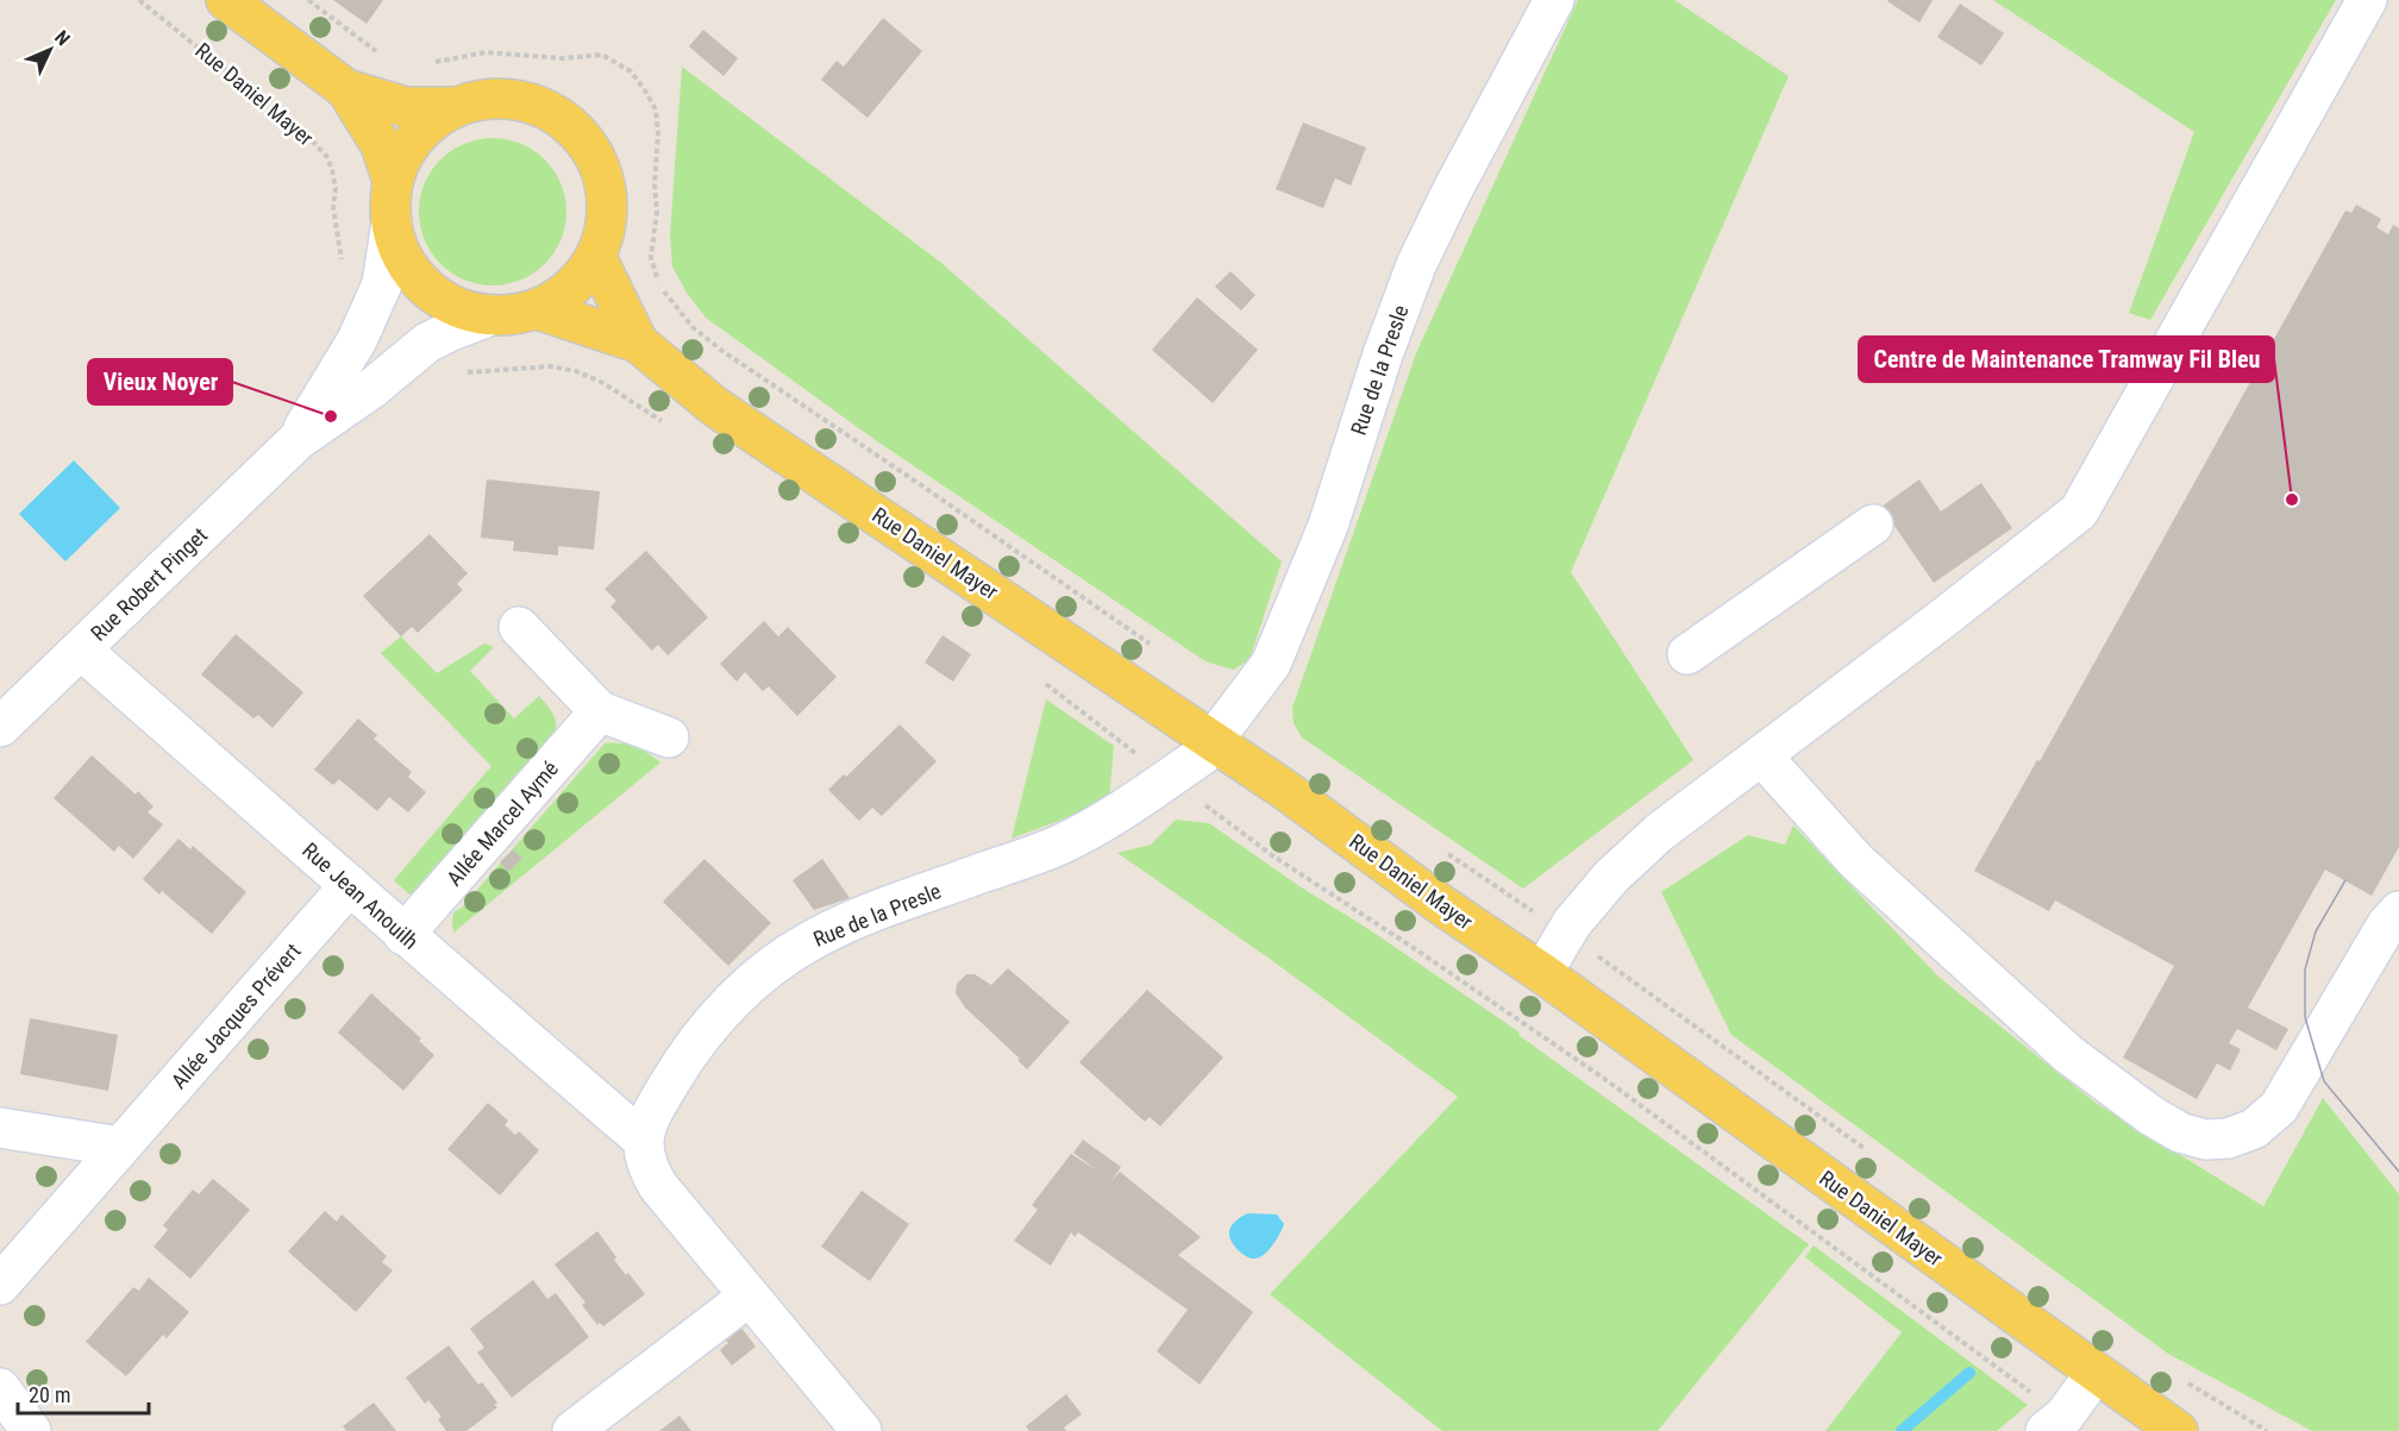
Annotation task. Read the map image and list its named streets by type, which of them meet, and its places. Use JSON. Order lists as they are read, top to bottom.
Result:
{
  "streets": {
    "main road": ["Rue Daniel Mayer"],
    "street": [
      "Rue de la Presle",
      "Rue Robert Pinget",
      "Allée Marcel Aymé",
      "Rue Jean Anouilh",
      "Allée Jacques Prévert"
    ]
  },
  "crossings": [
    ["Rue Daniel Mayer", "Rue de la Presle"],
    ["Rue Daniel Mayer", "Rue Robert Pinget"],
    ["Rue de la Presle", "Rue Jean Anouilh"],
    ["Rue Robert Pinget", "Rue Jean Anouilh"],
    ["Allée Marcel Aymé", "Rue Jean Anouilh"],
    ["Rue Jean Anouilh", "Allée Jacques Prévert"]
  ],
  "places": ["Vieux Noyer", "Centre de Maintenance Tramway Fil Bleu"],
  "scale_bar": "20 m",
  "north": "top right"
}
